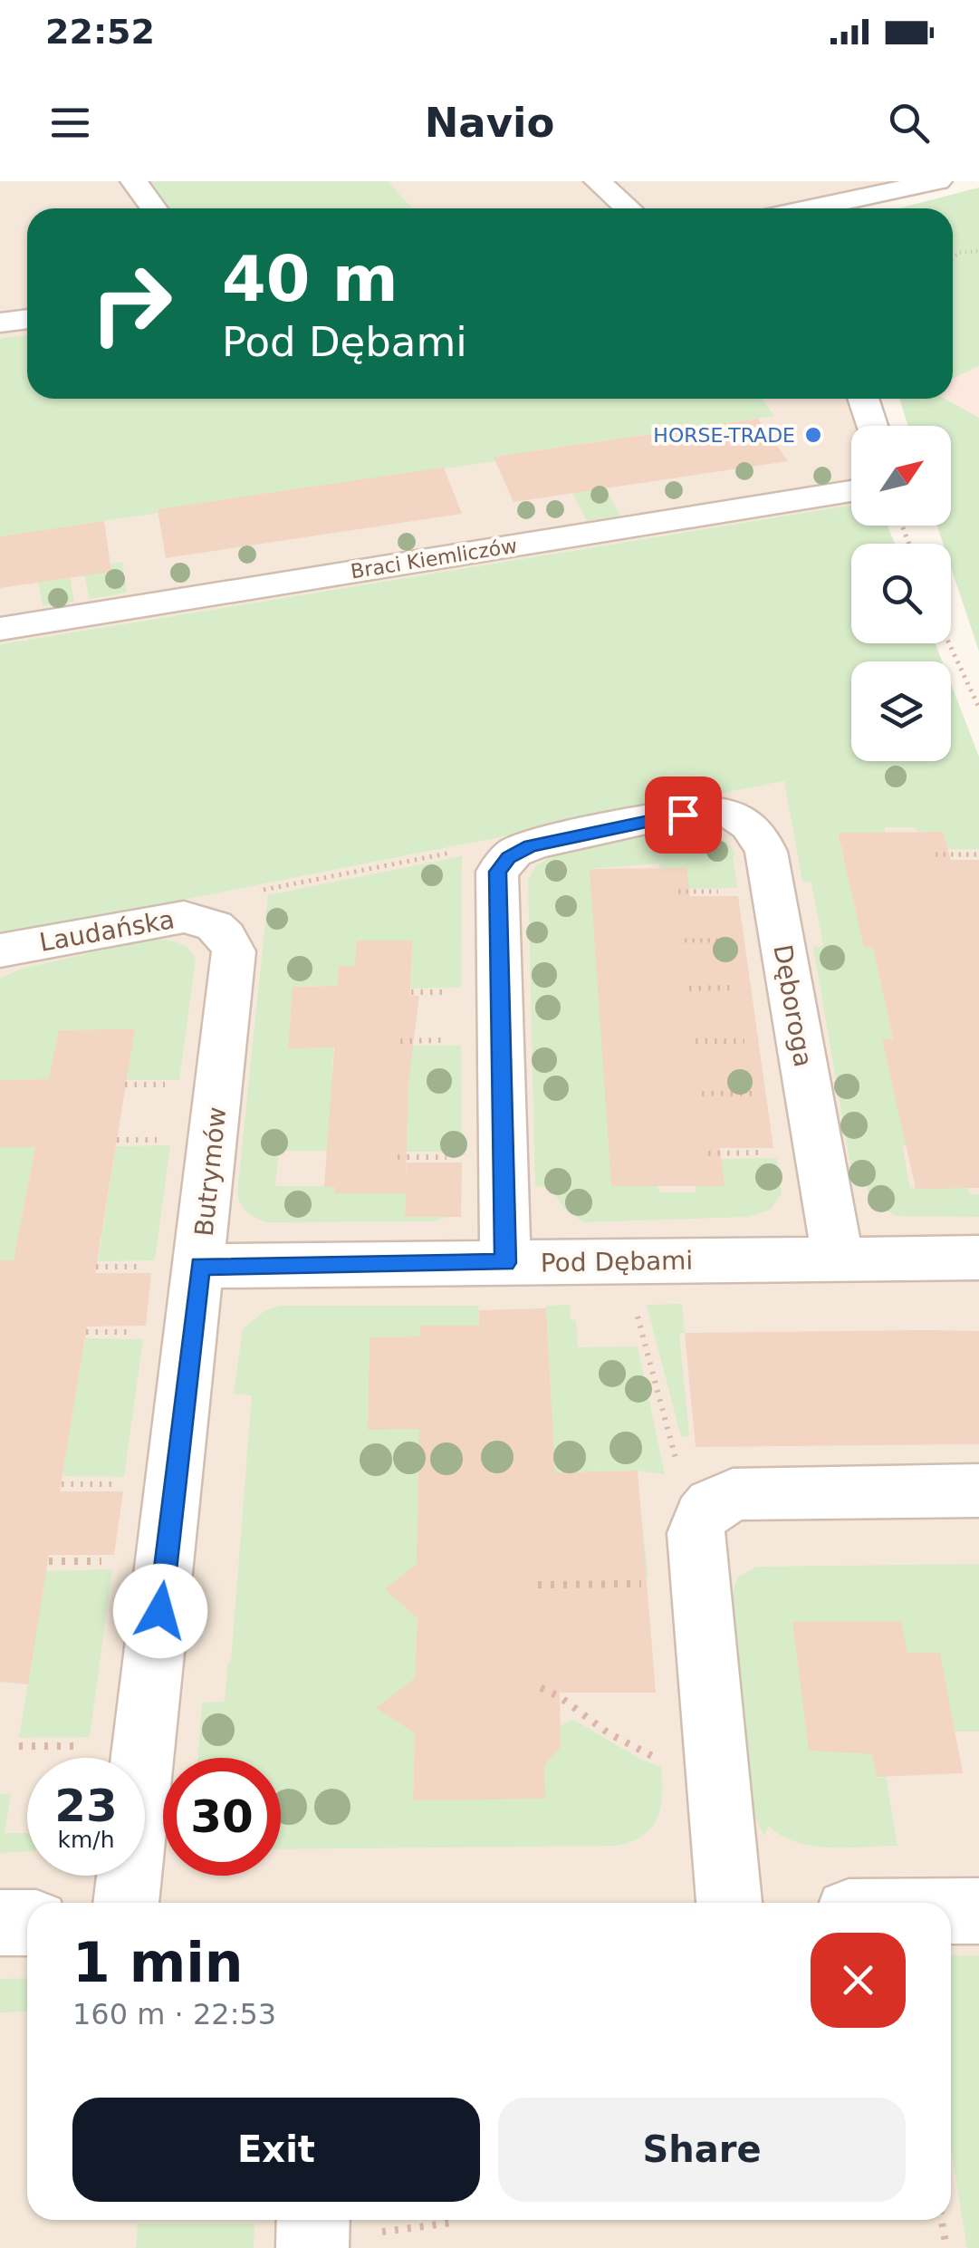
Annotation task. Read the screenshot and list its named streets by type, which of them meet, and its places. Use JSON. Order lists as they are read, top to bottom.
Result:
{
  "streets": {
    "street": [
      "Braci Kiemliczów",
      "Laudańska",
      "Dęboroga",
      "Butrymów",
      "Pod Dębami"
    ]
  },
  "crossings": [
    ["Laudańska", "Butrymów"],
    ["Dęboroga", "Pod Dębami"],
    ["Butrymów", "Pod Dębami"]
  ],
  "places": ["HORSE-TRADE"],
  "north": "top right",
  "page": {
    "status": "22:52",
    "header": "Navio",
    "turn": ["40 m", "Pod Dębami"],
    "speed": "23 km/h",
    "limit": "30",
    "heading": ["1 min", "160 m · 22:53"],
    "buttons": ["Exit", "Share"]
  }
}
